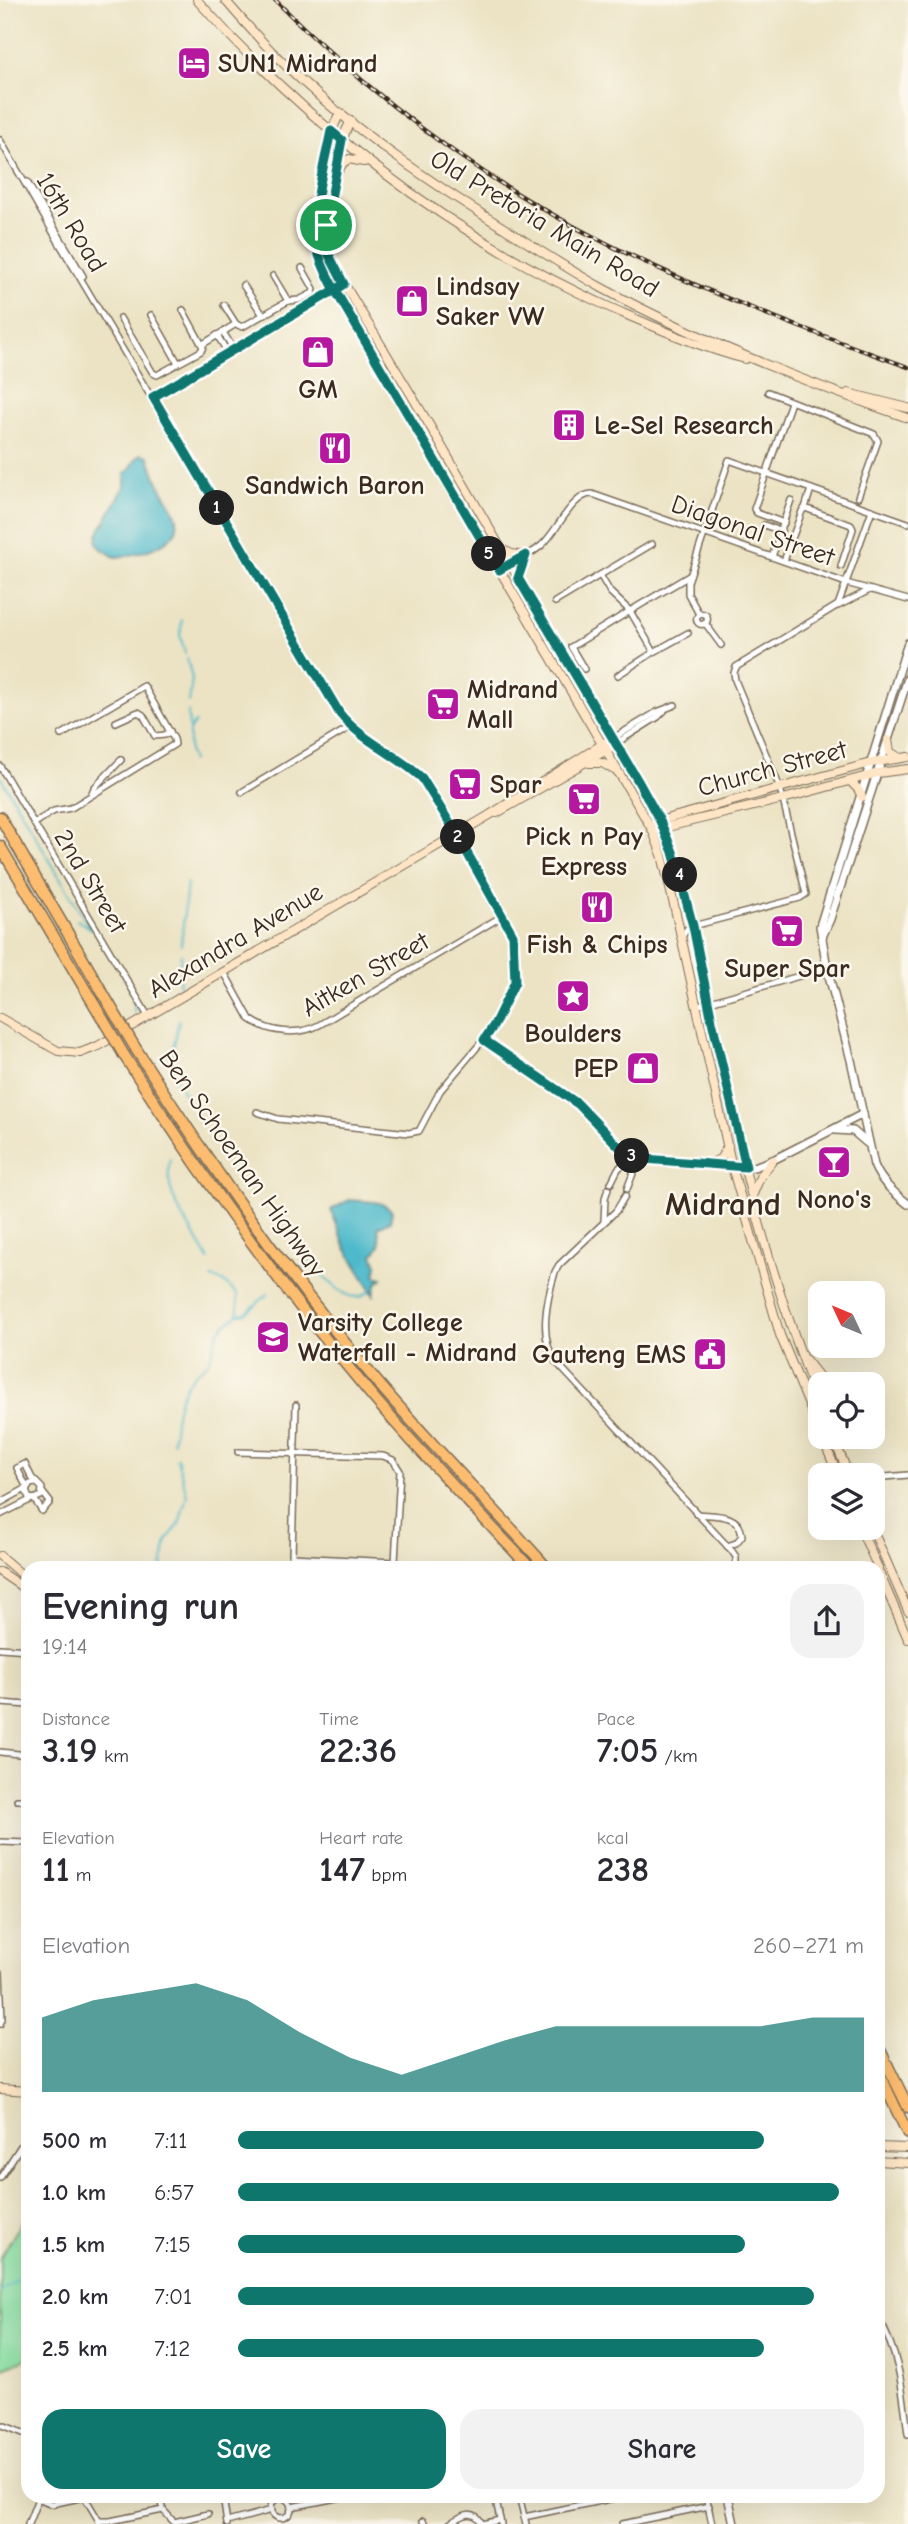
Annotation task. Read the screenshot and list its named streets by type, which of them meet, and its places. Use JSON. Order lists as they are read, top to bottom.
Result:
{
  "streets": {
    "highway": ["Ben Schoeman Highway"],
    "main road": ["Old Pretoria Main Road", "Church Street", "Alexandra Avenue"],
    "street": [
      "16th Road",
      "Diagonal Street",
      "2nd Street",
      "Aitken Street"
    ]
  },
  "crossings": [
    ["16th Road", "Alexandra Avenue"],
    ["16th Road", "Aitken Street"],
    ["2nd Street", "Alexandra Avenue"],
    ["Alexandra Avenue", "Aitken Street"]
  ],
  "districts": ["Midrand"],
  "places": {
    "hotel": ["SUN1 Midrand"],
    "shop": ["Lindsay Saker VW", "GM", "PEP"],
    "building": ["Le-Sel Research"],
    "restaurant": ["Sandwich Baron", "Fish & Chips"],
    "supermarket": [
      "Midrand Mall",
      "Spar",
      "Pick n Pay Express",
      "Super Spar"
    ],
    "place": ["Boulders"],
    "bar": ["Nono's"],
    "school or university": ["Varsity College Waterfall - Midrand"],
    "public building": ["Gauteng EMS"]
  },
  "north": "top left",
  "page": {
    "pins": [
      "1",
      "5",
      "2",
      "4",
      "3"
    ],
    "heading": ["Evening run", "19:14"],
    "stats": [
      ["Distance", "3.19 km"],
      ["Time", "22:36"],
      ["Pace", "7:05 /km"],
      ["Elevation", "11 m"],
      ["Heart rate", "147 bpm"],
      ["kcal", "238"]
    ],
    "chart": ["Elevation", "260–271 m"],
    "list": [
      {
        "name": "500 m",
        "note": "7:11"
      },
      {
        "name": "1.0 km",
        "note": "6:57"
      },
      {
        "name": "1.5 km",
        "note": "7:15"
      },
      {
        "name": "2.0 km",
        "note": "7:01"
      },
      {
        "name": "2.5 km",
        "note": "7:12"
      }
    ],
    "buttons": ["Save", "Share"]
  }
}
